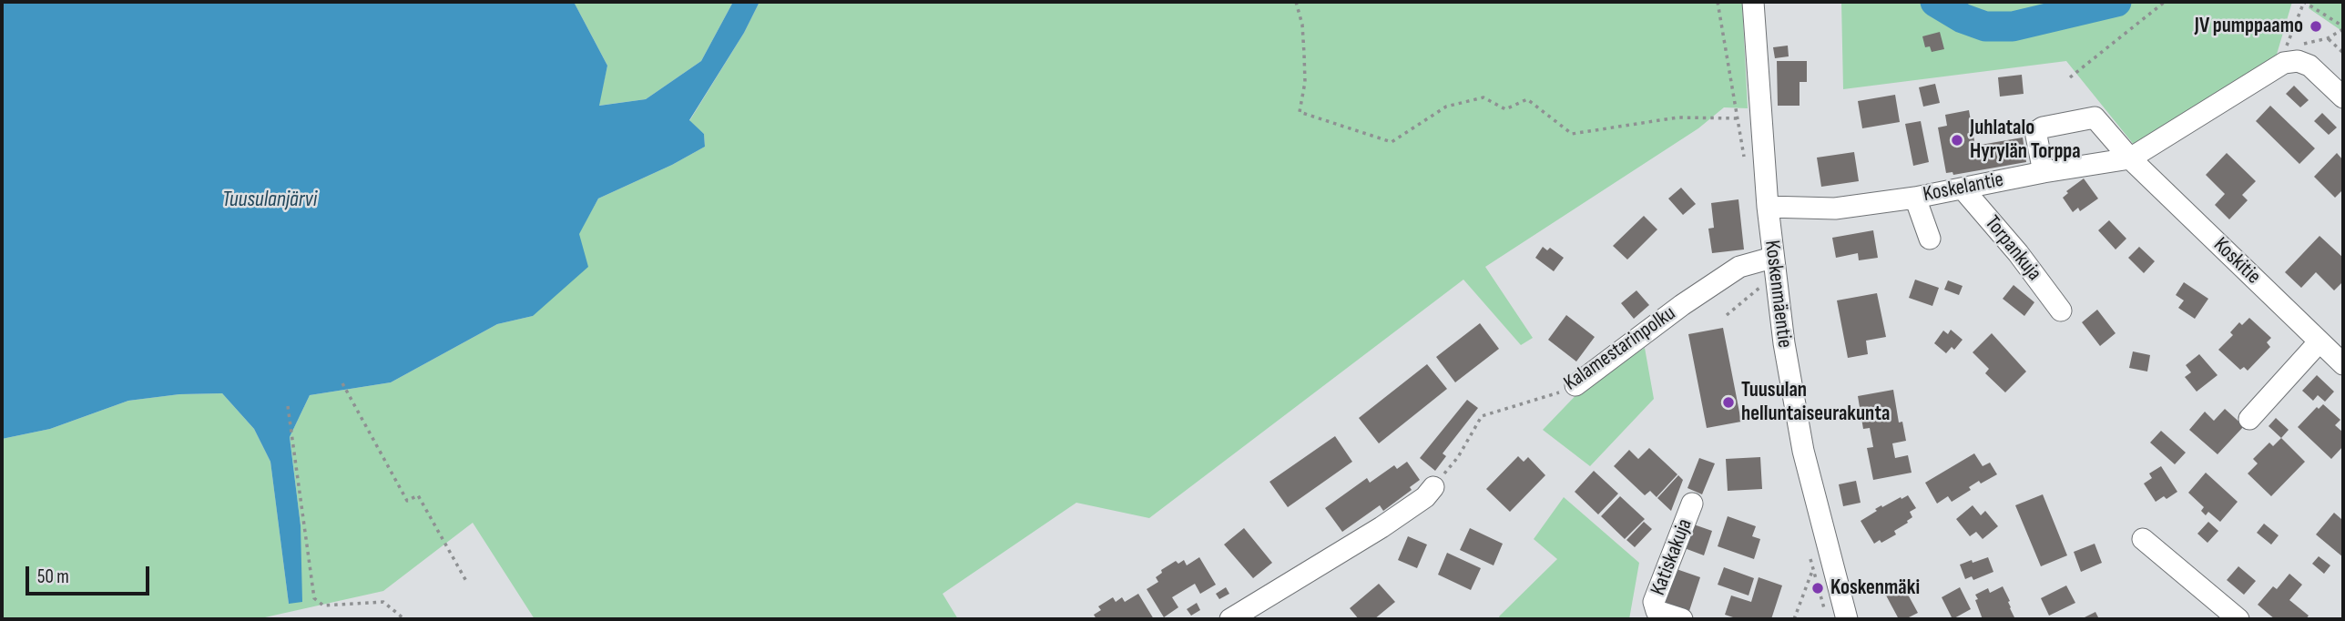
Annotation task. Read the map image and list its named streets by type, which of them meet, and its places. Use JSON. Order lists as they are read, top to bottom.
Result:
{
  "streets": {
    "street": [
      "Koskelantie",
      "Torpankuja",
      "Koskitie",
      "Koskenmäentie",
      "Kalamestarinpolku",
      "Katiskakuja"
    ]
  },
  "crossings": [
    ["Koskelantie", "Torpankuja"],
    ["Koskelantie", "Koskitie"],
    ["Koskelantie", "Koskenmäentie"],
    ["Koskenmäentie", "Kalamestarinpolku"]
  ],
  "water": ["Tuusulanjärvi"],
  "places": [
    "JV pumppaamo",
    "Juhlatalo Hyrylän Torppa",
    "Tuusulan helluntaiseurakunta",
    "Koskenmäki"
  ],
  "scale_bar": "50 m"
}
